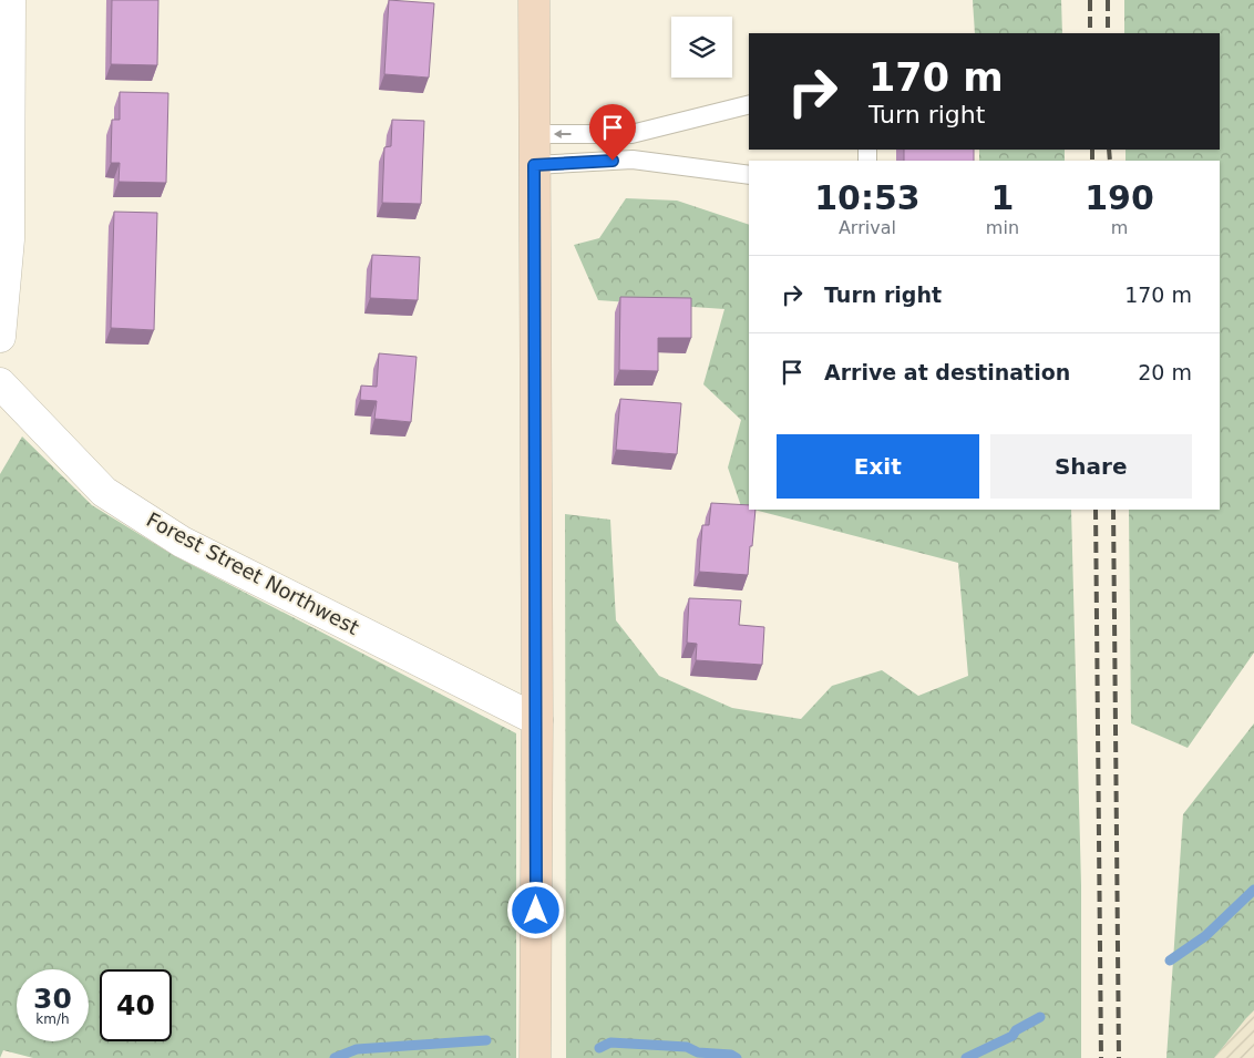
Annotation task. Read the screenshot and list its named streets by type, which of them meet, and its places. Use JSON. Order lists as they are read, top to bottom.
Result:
{
  "streets": {
    "street": ["Forest Street Northwest"]
  },
  "page": {
    "turn": ["170 m", "Turn right"],
    "eta": [
      "10:53",
      "Arrival",
      "1",
      "min",
      "190",
      "m"
    ],
    "list": [
      {
        "name": "Turn right",
        "value": "170 m"
      },
      {
        "name": "Arrive at destination",
        "value": "20 m"
      }
    ],
    "buttons": ["Exit", "Share"],
    "speed": "30 km/h",
    "limit": "40"
  }
}
